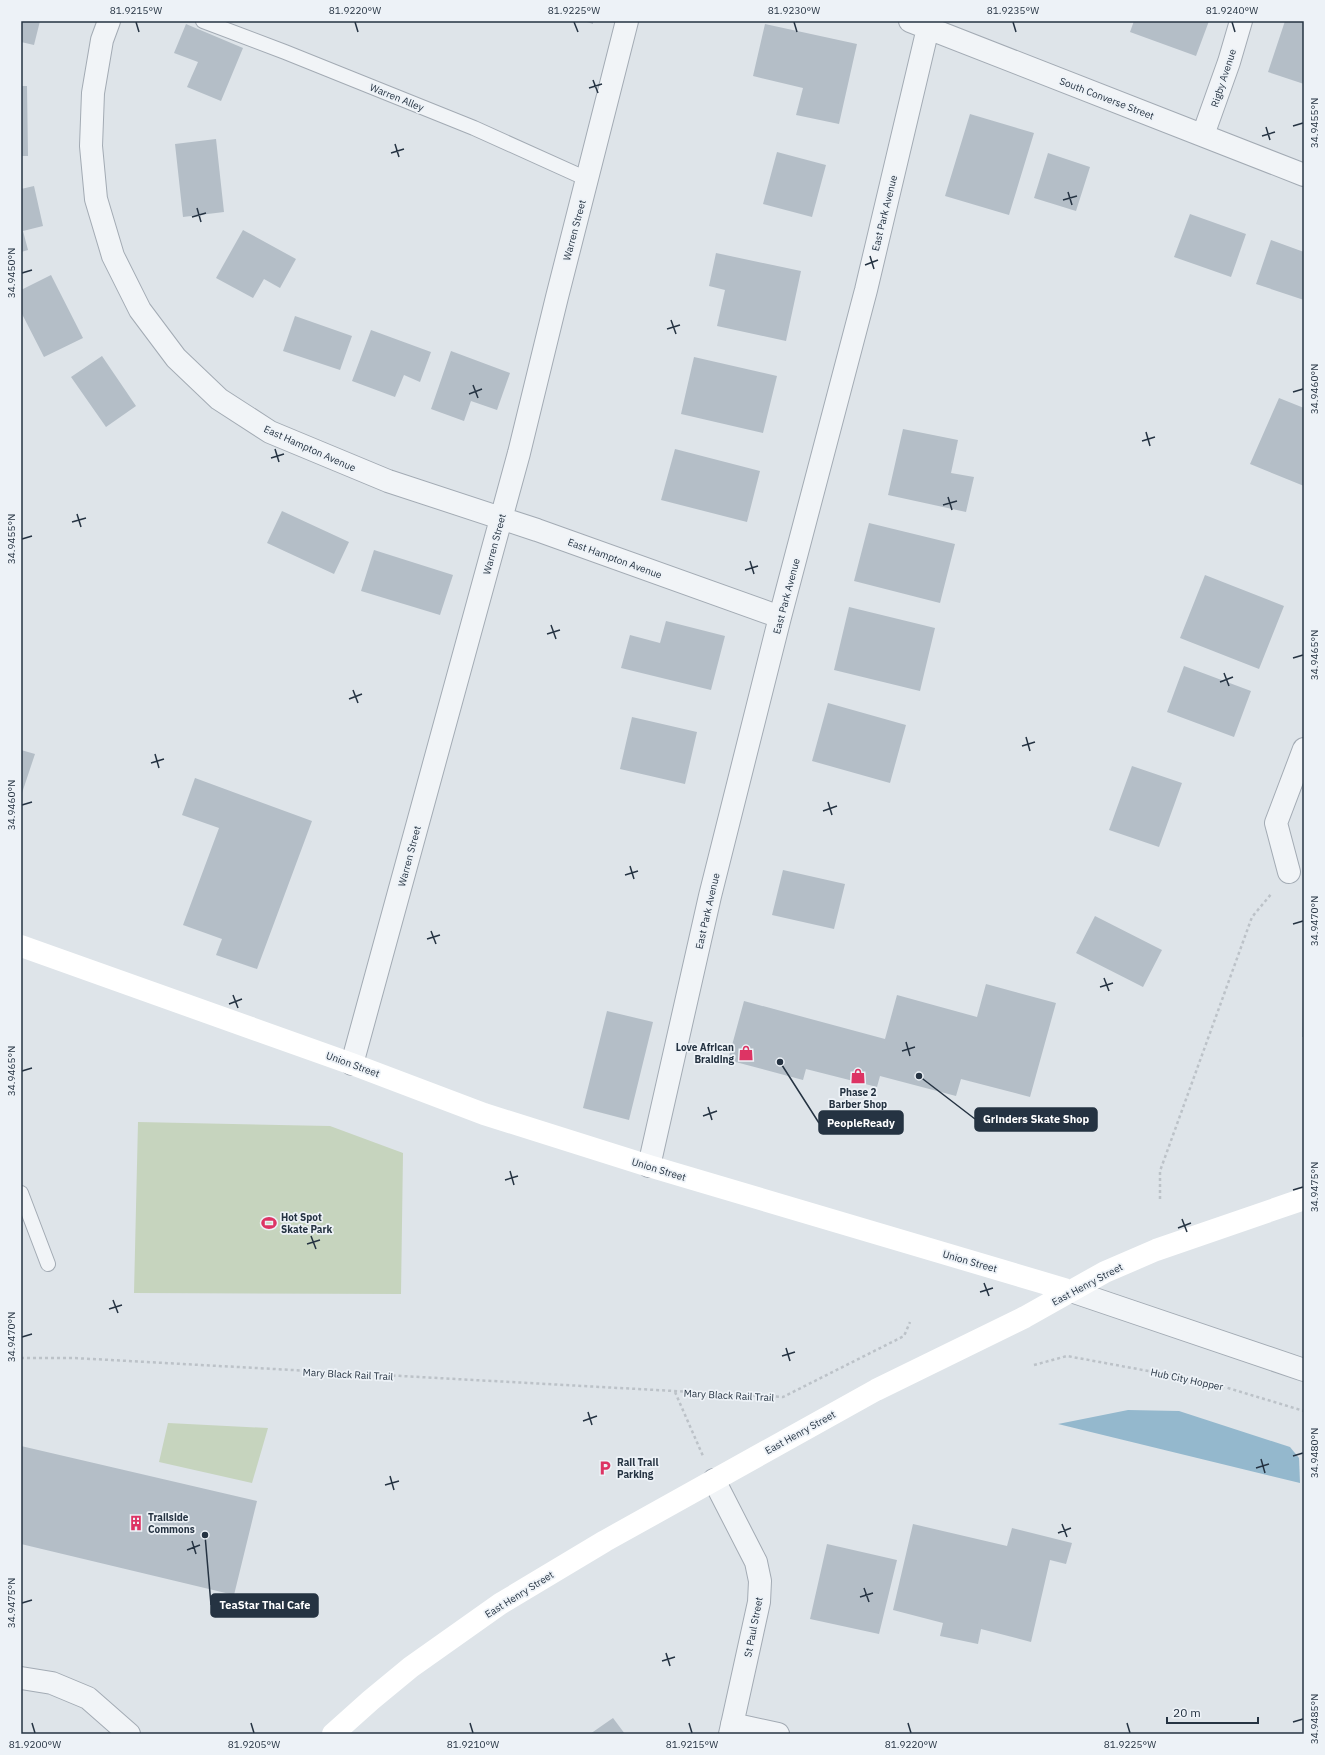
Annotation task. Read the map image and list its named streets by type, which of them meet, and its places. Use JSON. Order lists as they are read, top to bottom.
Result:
{
  "streets": {
    "main road": ["Union Street", "East Henry Street"],
    "street": [
      "Rigby Avenue",
      "South Converse Street",
      "East Park Avenue",
      "Warren Street",
      "East Hampton Avenue",
      "St Paul Street"
    ],
    "lane": ["Warren Alley"],
    "path": ["Mary Black Rail Trail", "Hub City Hopper"]
  },
  "crossings": [
    ["Rigby Avenue", "South Converse Street"],
    ["Warren Alley", "Warren Street"],
    ["South Converse Street", "East Park Avenue"],
    ["East Park Avenue", "East Hampton Avenue"],
    ["East Park Avenue", "Union Street"],
    ["Warren Street", "East Hampton Avenue"],
    ["Warren Street", "Union Street"],
    ["Union Street", "East Henry Street"],
    ["East Henry Street", "Mary Black Rail Trail"],
    ["East Henry Street", "St Paul Street"],
    ["Mary Black Rail Trail", "St Paul Street"]
  ],
  "places": {
    "shop": ["Love African Braiding", "Phase 2 Barber Shop"],
    "other": ["PeopleReady", "Grinders Skate Shop", "TeaStar Thai Cafe"],
    "sports": ["Hot Spot Skate Park"],
    "parking": ["Rail Trail Parking"],
    "building": ["Trailside Commons"]
  },
  "scale_bar": "20 m",
  "coordinates": [
    "81.9215°W",
    "81.9220°W",
    "81.9225°W",
    "81.9230°W",
    "81.9235°W",
    "81.9240°W",
    "34.9455°N",
    "34.9450°N",
    "34.9460°N",
    "34.9465°N",
    "34.9470°N",
    "34.9475°N",
    "34.9480°N",
    "34.9485°N",
    "81.9200°W",
    "81.9205°W",
    "81.9210°W"
  ]
}
